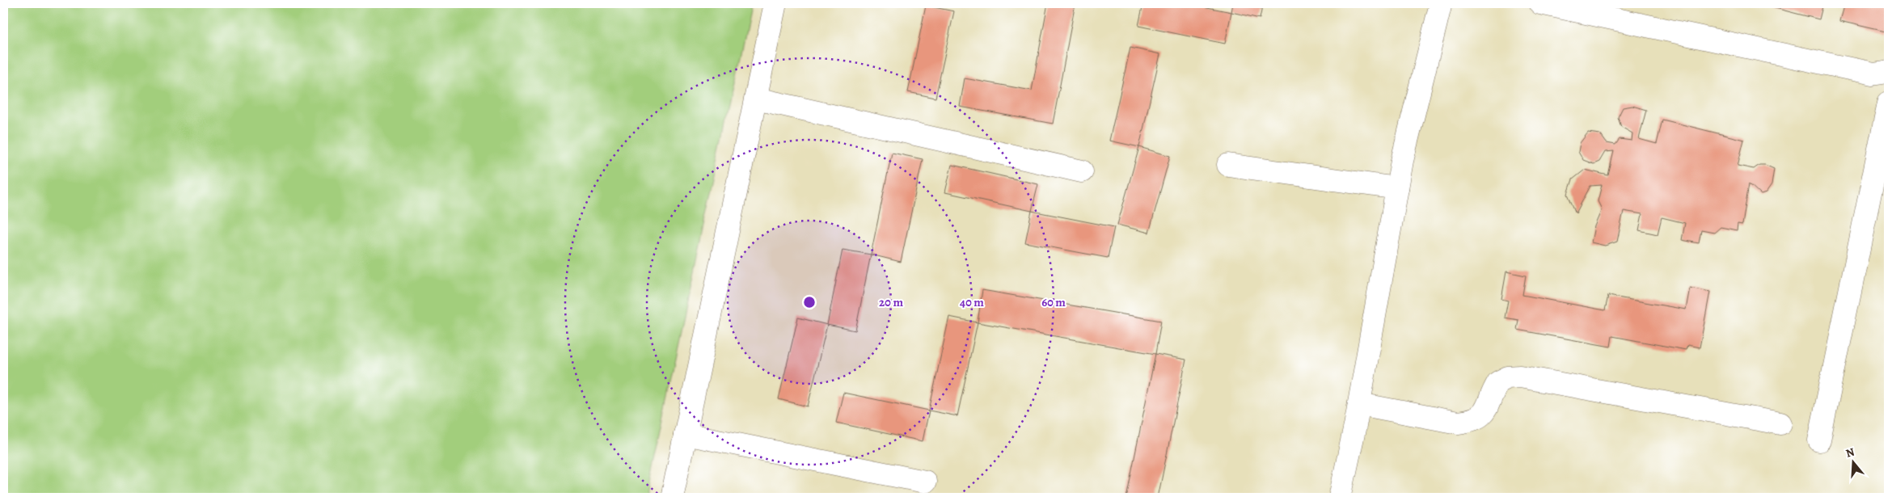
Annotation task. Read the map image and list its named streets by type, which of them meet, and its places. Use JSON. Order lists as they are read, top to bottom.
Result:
{
  "north": "top",
  "rings": ["20 m", "40 m", "60 m"]
}
